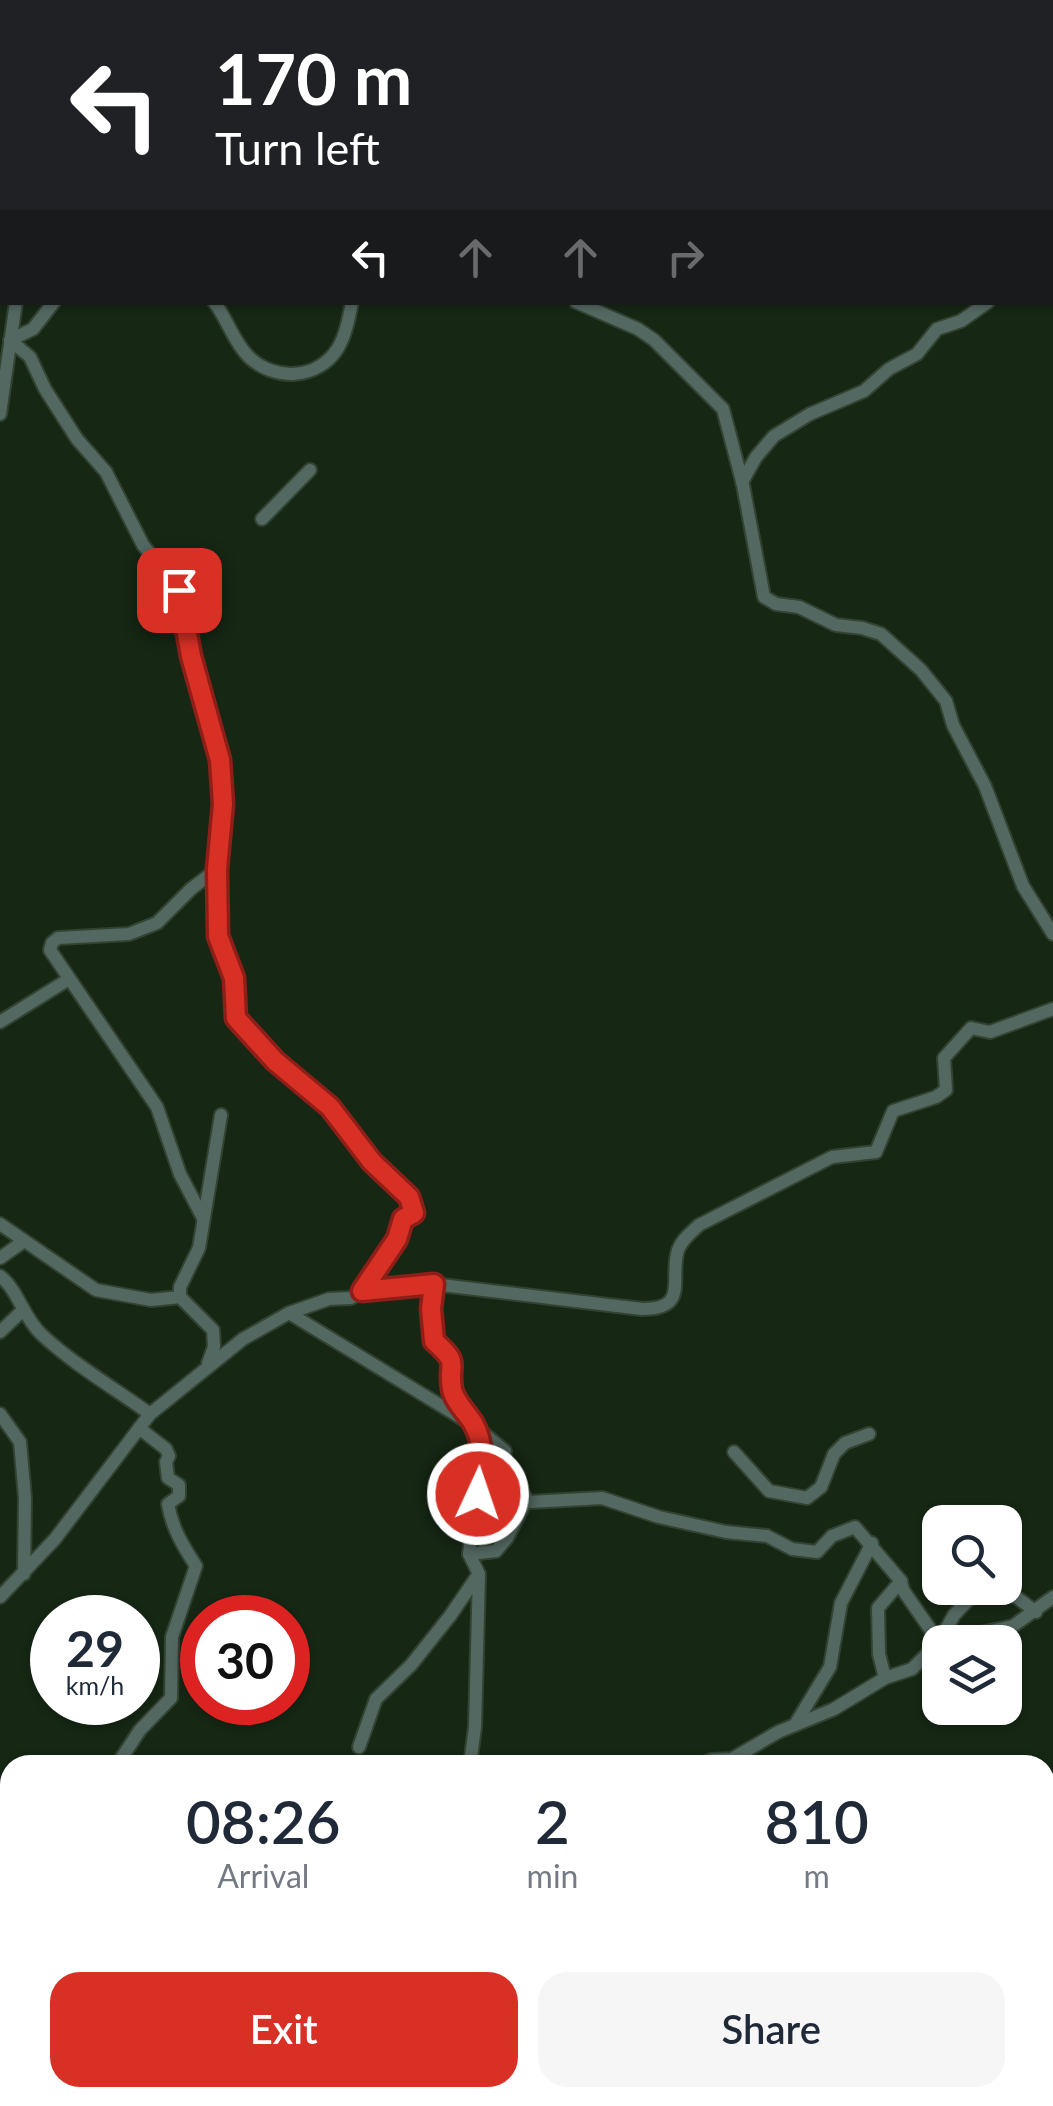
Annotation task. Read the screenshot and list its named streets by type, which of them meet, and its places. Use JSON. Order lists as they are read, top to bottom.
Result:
{
  "page": {
    "turn": ["170 m", "Turn left"],
    "speed": "29 km/h",
    "limit": "30",
    "eta": [
      "08:26",
      "Arrival",
      "2",
      "min",
      "810",
      "m"
    ],
    "buttons": ["Exit", "Share"]
  }
}
